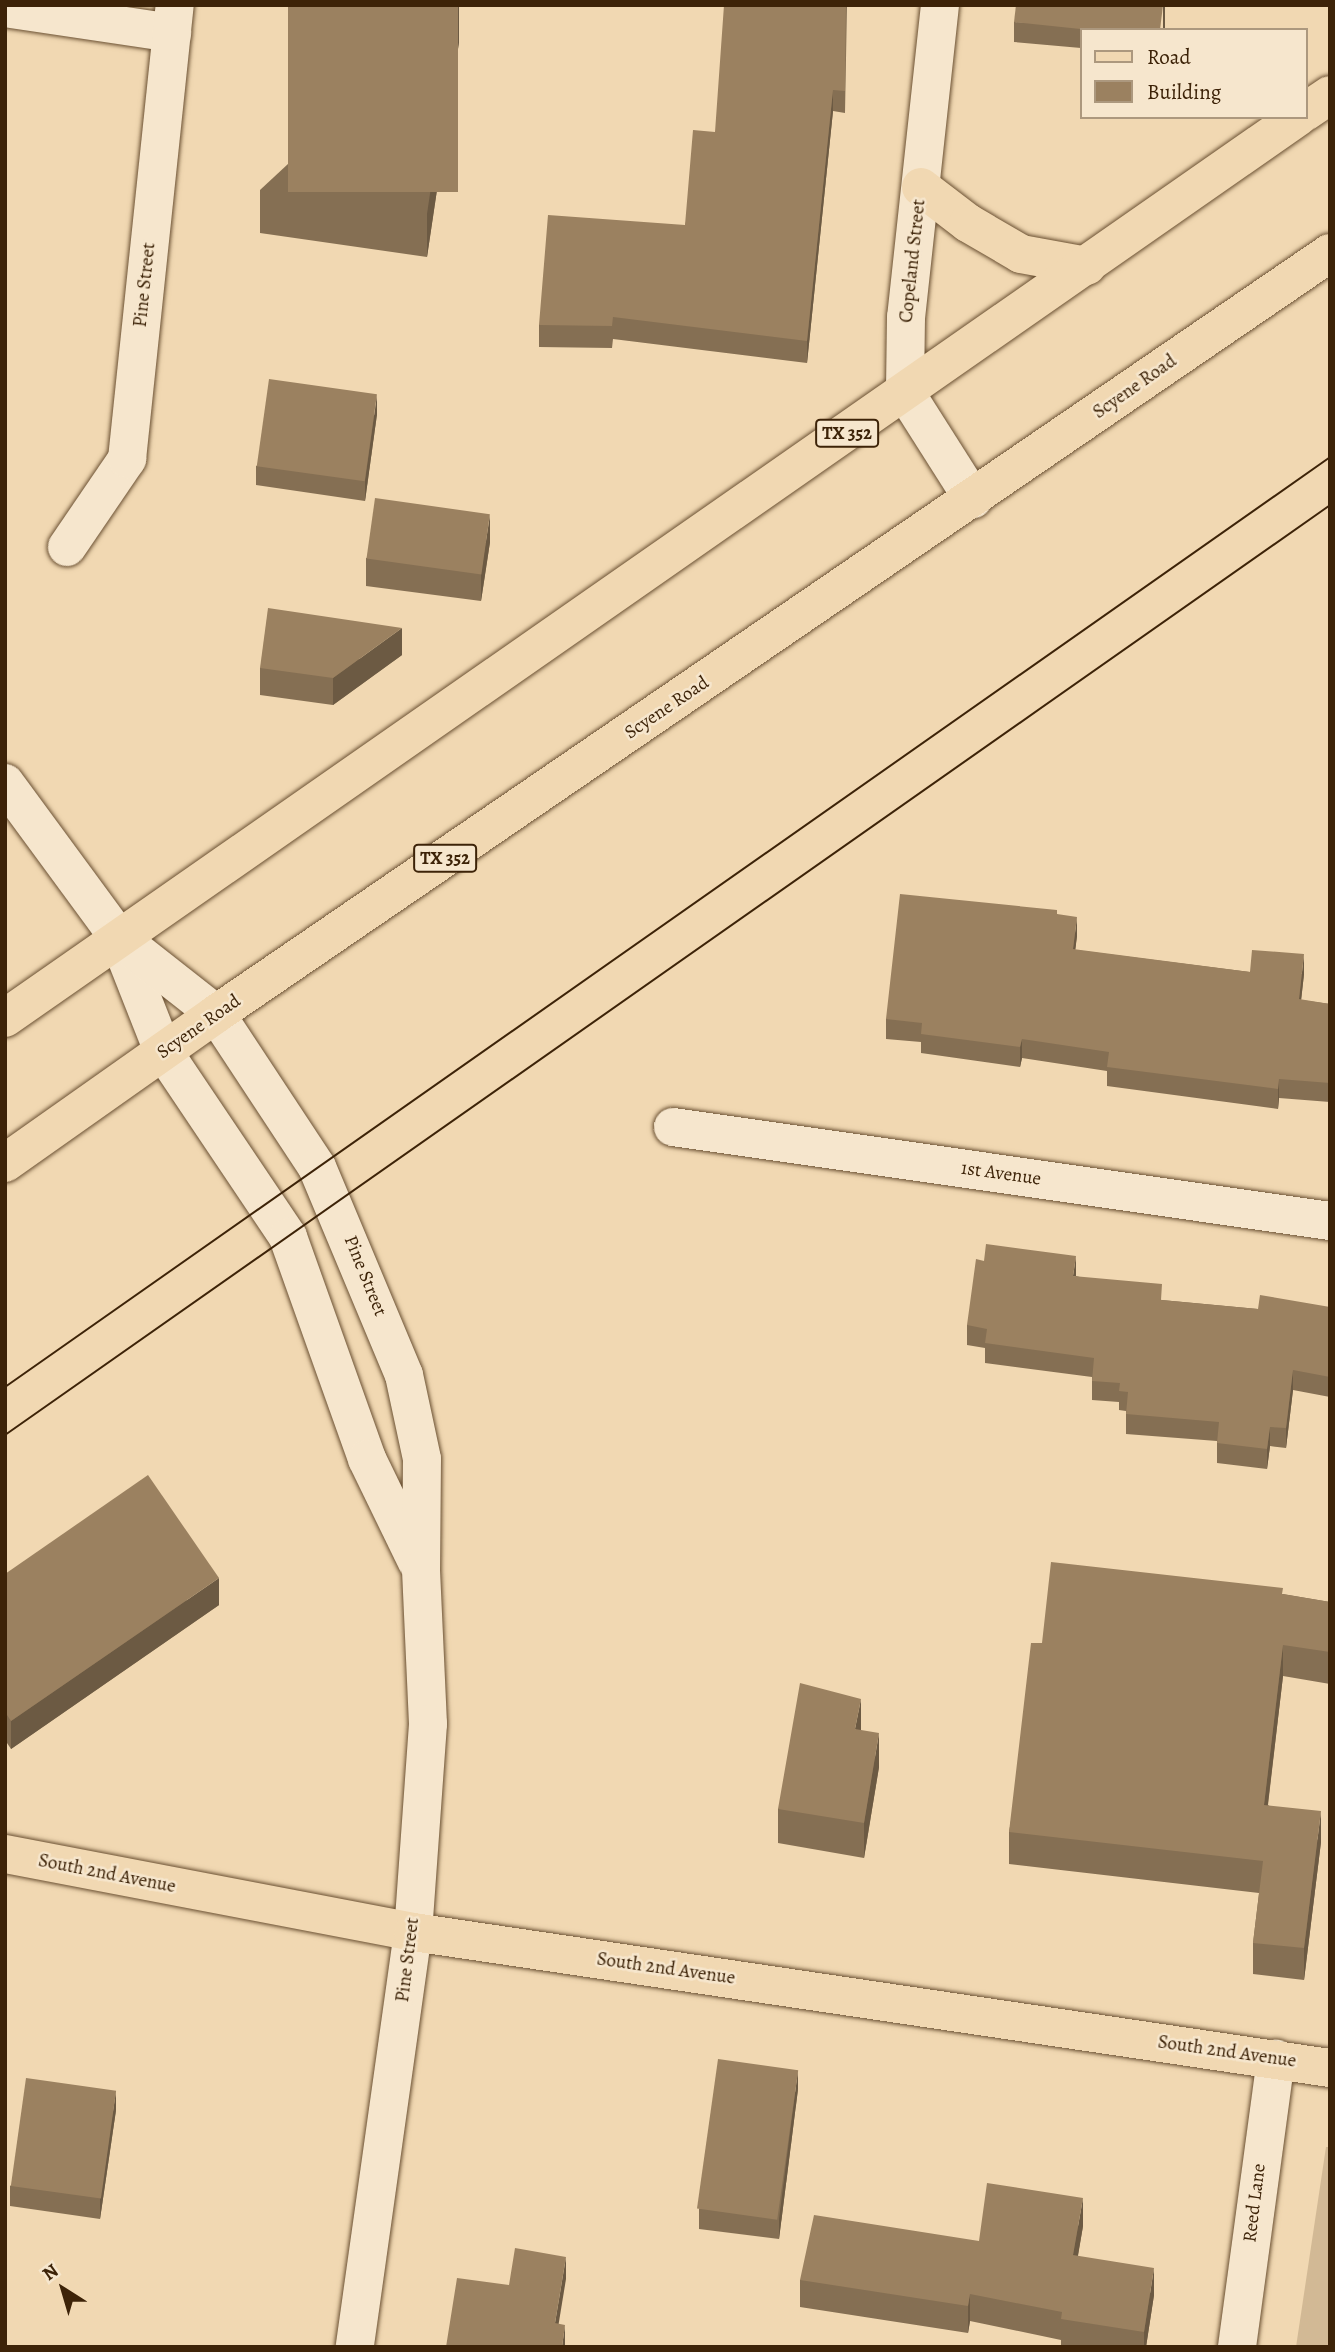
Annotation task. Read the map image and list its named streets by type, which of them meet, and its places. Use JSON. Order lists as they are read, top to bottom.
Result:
{
  "streets": {
    "main road": ["Scyene Road", "TX 352", "South 2nd Avenue"],
    "street": [
      "Copeland Street",
      "Pine Street",
      "1st Avenue",
      "Reed Lane"
    ]
  },
  "crossings": [
    ["Copeland Street", "TX 352"],
    ["Pine Street", "Scyene Road"],
    ["Pine Street", "TX 352"],
    ["Pine Street", "South 2nd Avenue"],
    ["South 2nd Avenue", "Reed Lane"]
  ],
  "legend": ["Road", "Building"],
  "north": "top left"
}
